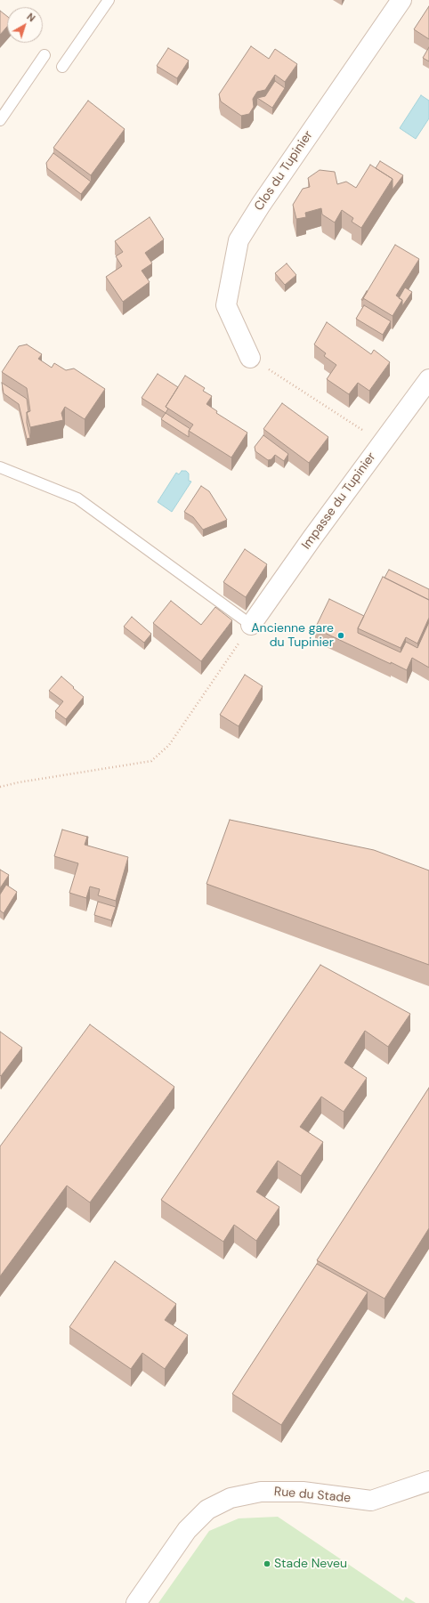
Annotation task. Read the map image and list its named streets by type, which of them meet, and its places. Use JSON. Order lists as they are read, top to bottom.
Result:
{
  "streets": {
    "street": ["Clos du Tupinier", "Impasse du Tupinier", "Rue du Stade"]
  },
  "places": ["Ancienne gare du Tupinier", "Stade Neveu"],
  "north": "top right"
}
